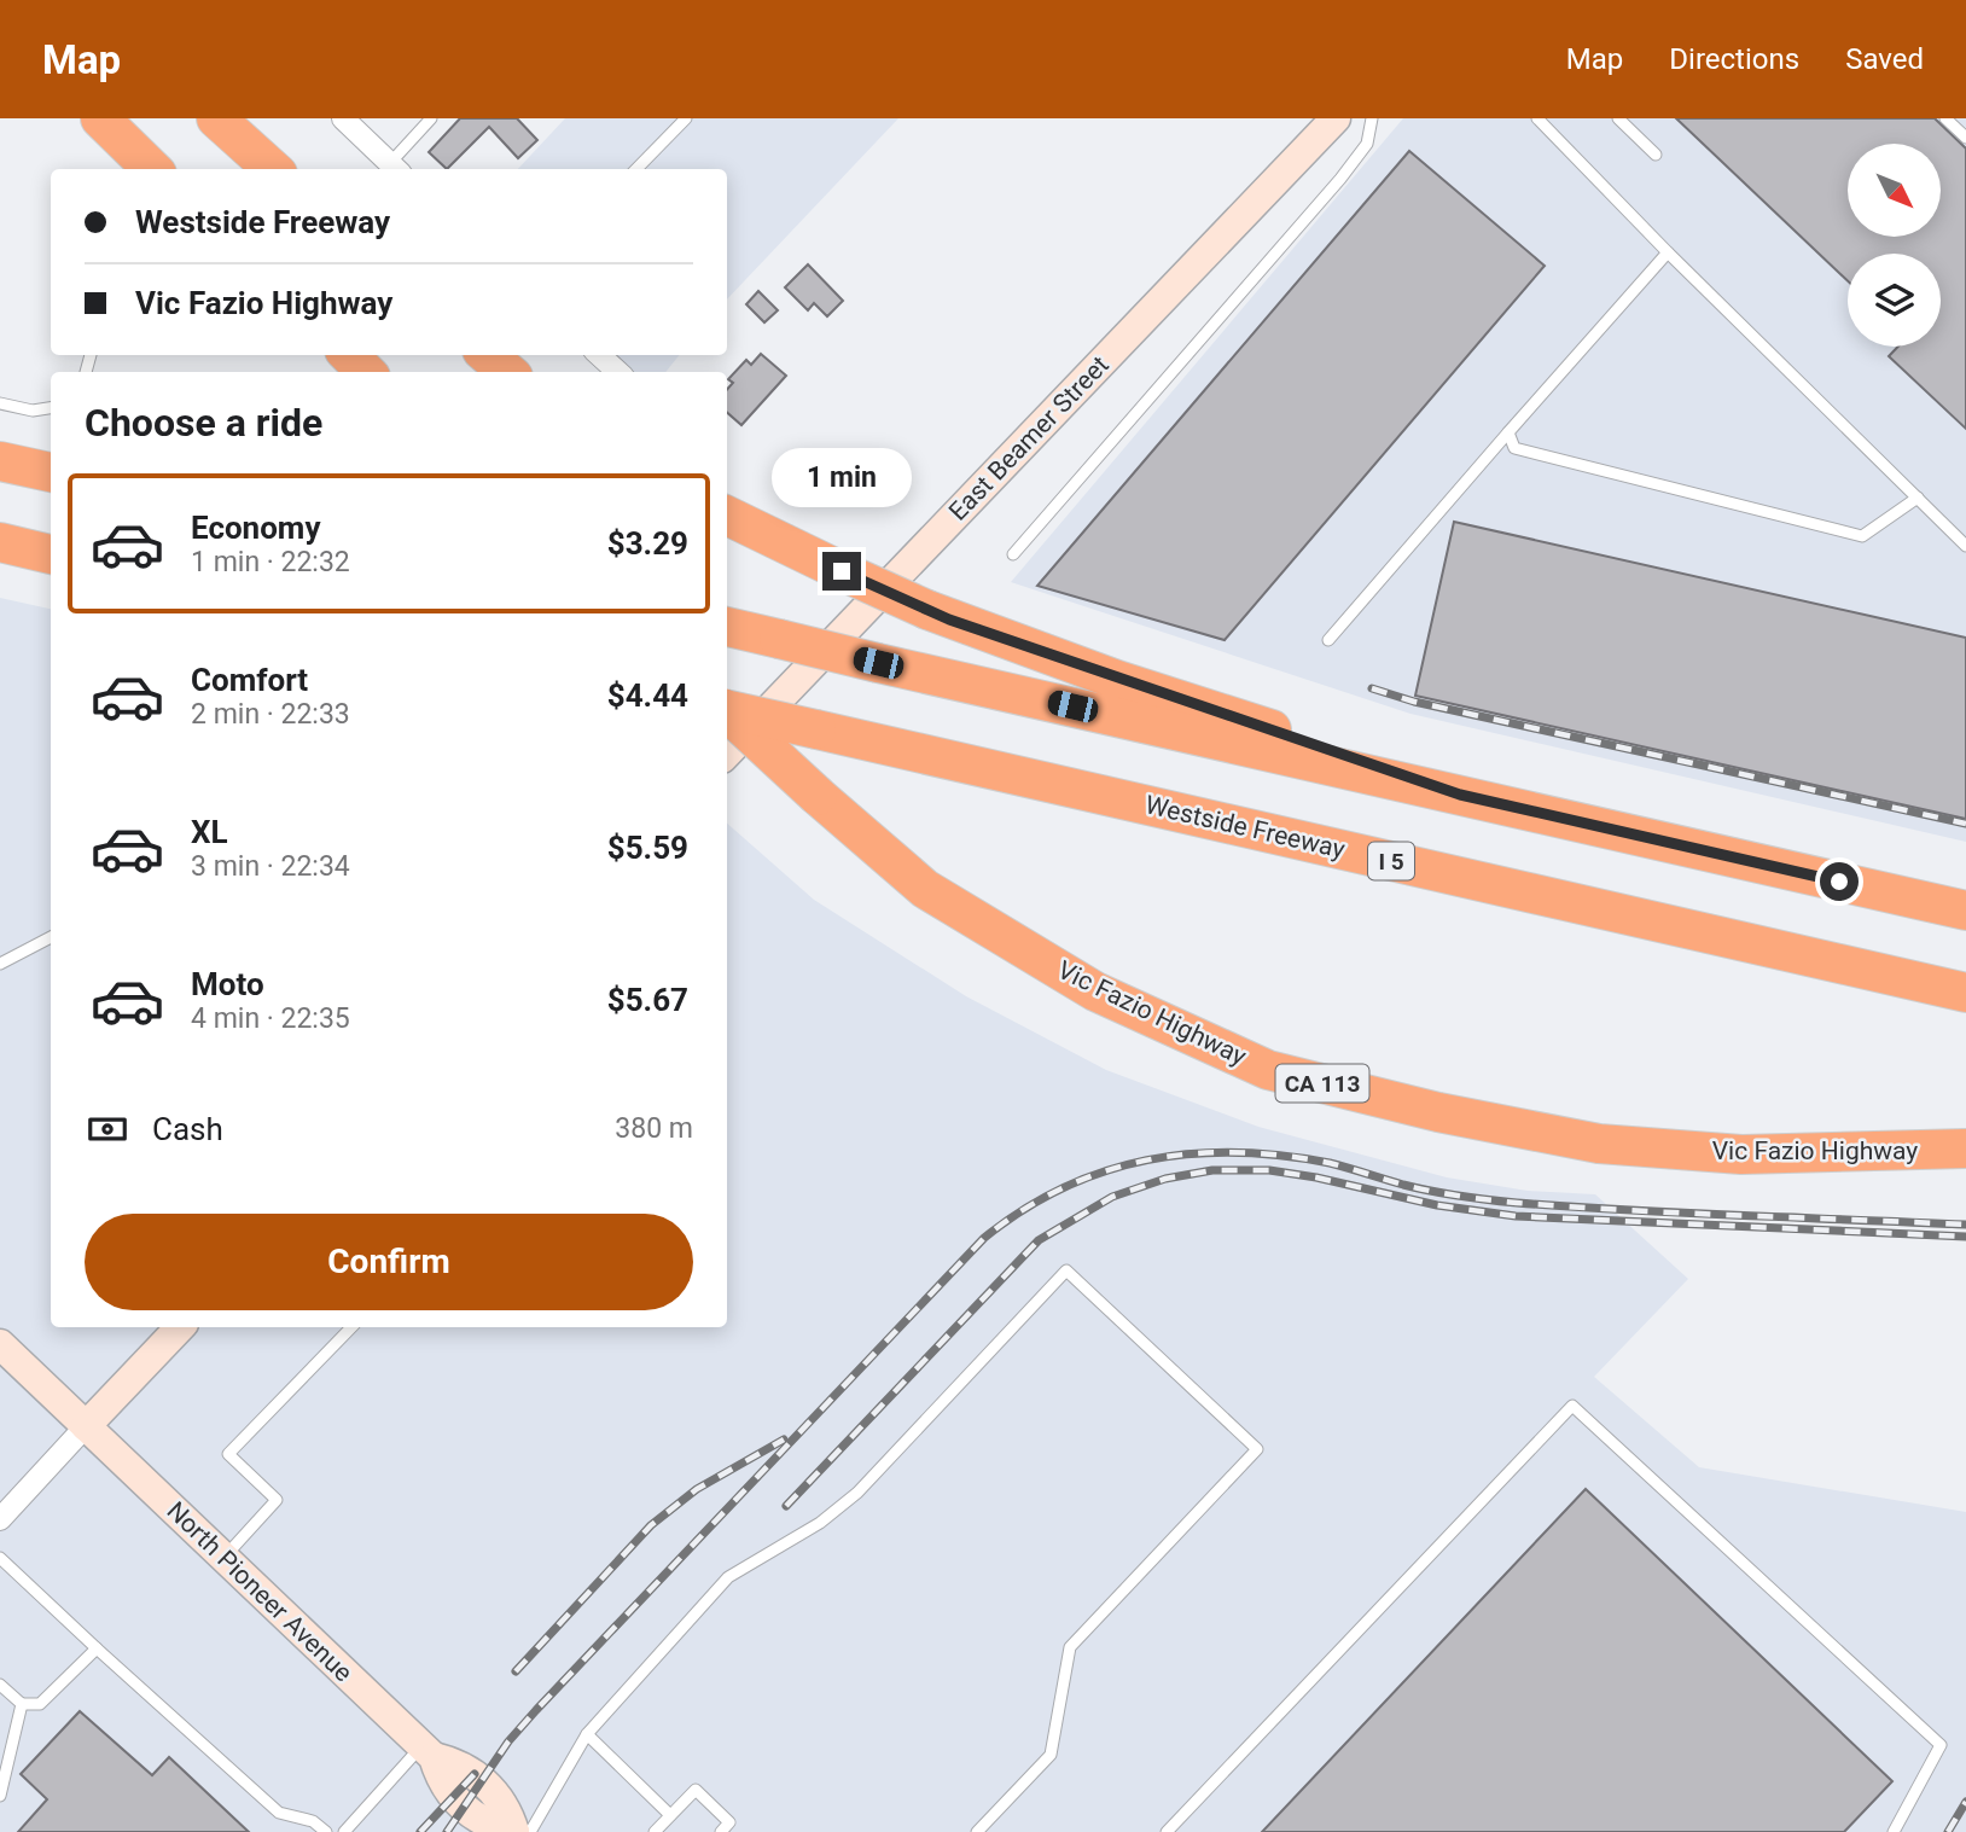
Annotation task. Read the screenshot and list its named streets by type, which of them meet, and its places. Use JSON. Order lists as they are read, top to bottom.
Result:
{
  "streets": {
    "highway": [
      "Westside Freeway",
      "I 5",
      "Vic Fazio Highway",
      "CA 113"
    ],
    "street": ["East Beamer Street", "North Pioneer Avenue"]
  },
  "north": "bottom right",
  "page": {
    "header": "Map",
    "nav": ["Map", "Directions", "Saved"],
    "banner": ["Westside Freeway", "Vic Fazio Highway"],
    "heading": "Choose a ride",
    "bubble": "1 min",
    "list": [
      {
        "name": "Economy",
        "note": "1 min · 22:32",
        "value": "$3.29"
      },
      {
        "name": "Comfort",
        "note": "2 min · 22:33",
        "value": "$4.44"
      },
      {
        "name": "XL",
        "note": "3 min · 22:34",
        "value": "$5.59"
      },
      {
        "name": "Moto",
        "note": "4 min · 22:35",
        "value": "$5.67"
      }
    ],
    "pay": ["Cash", "380 m"],
    "buttons": "Confirm"
  }
}
